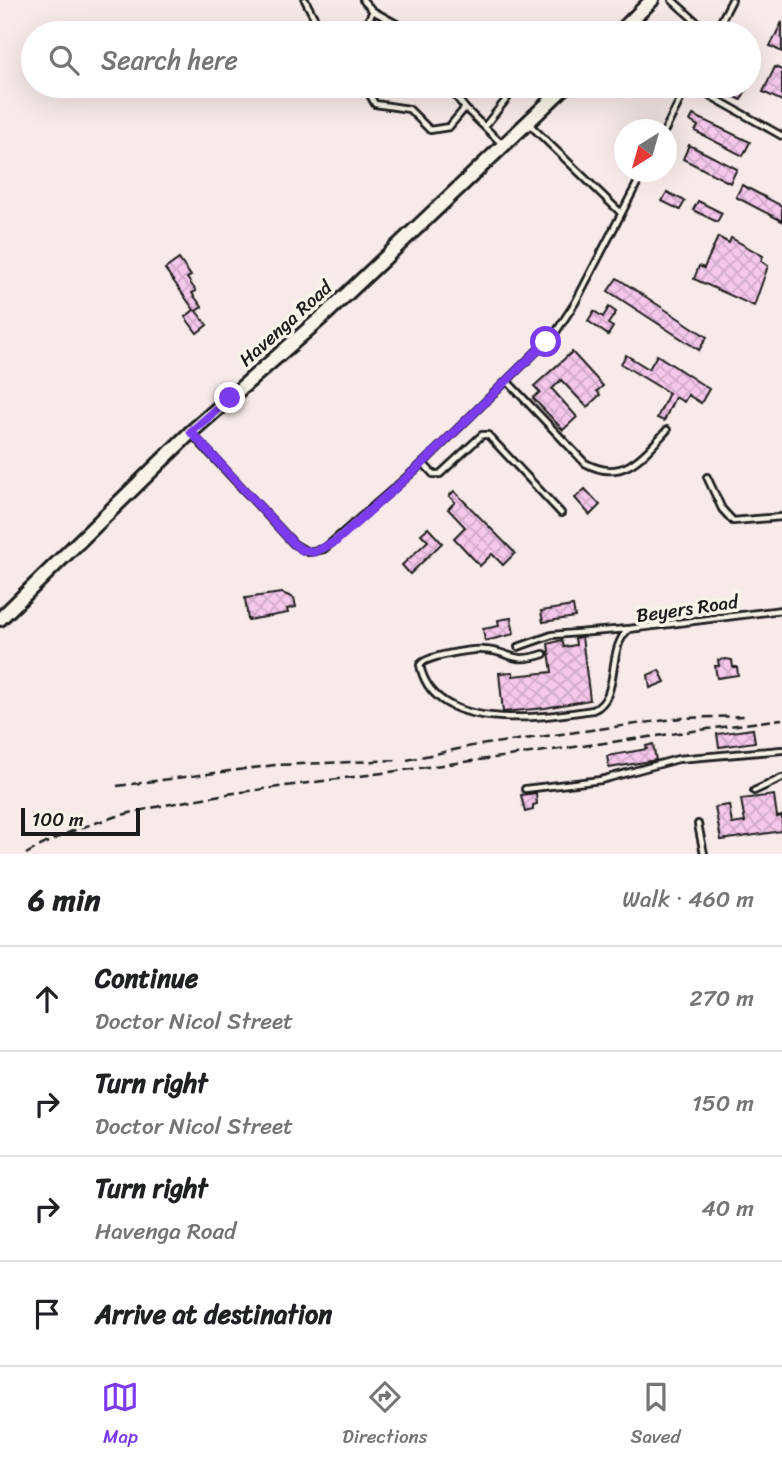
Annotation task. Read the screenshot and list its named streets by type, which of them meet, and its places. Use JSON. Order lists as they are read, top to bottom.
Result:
{
  "streets": {
    "street": ["Havenga Road"],
    "lane": ["Beyers Road"]
  },
  "scale_bar": "100 m",
  "north": "bottom left",
  "page": {
    "search": "Search here",
    "scale": "100 m",
    "heading": ["6 min", "Walk · 460 m"],
    "list": [
      ["Continue", "Doctor Nicol Street", "270 m"],
      ["Turn right", "Doctor Nicol Street", "150 m"],
      ["Turn right", "Havenga Road", "40 m"],
      "Arrive at destination"
    ],
    "nav": ["Map", "Directions", "Saved"]
  }
}
